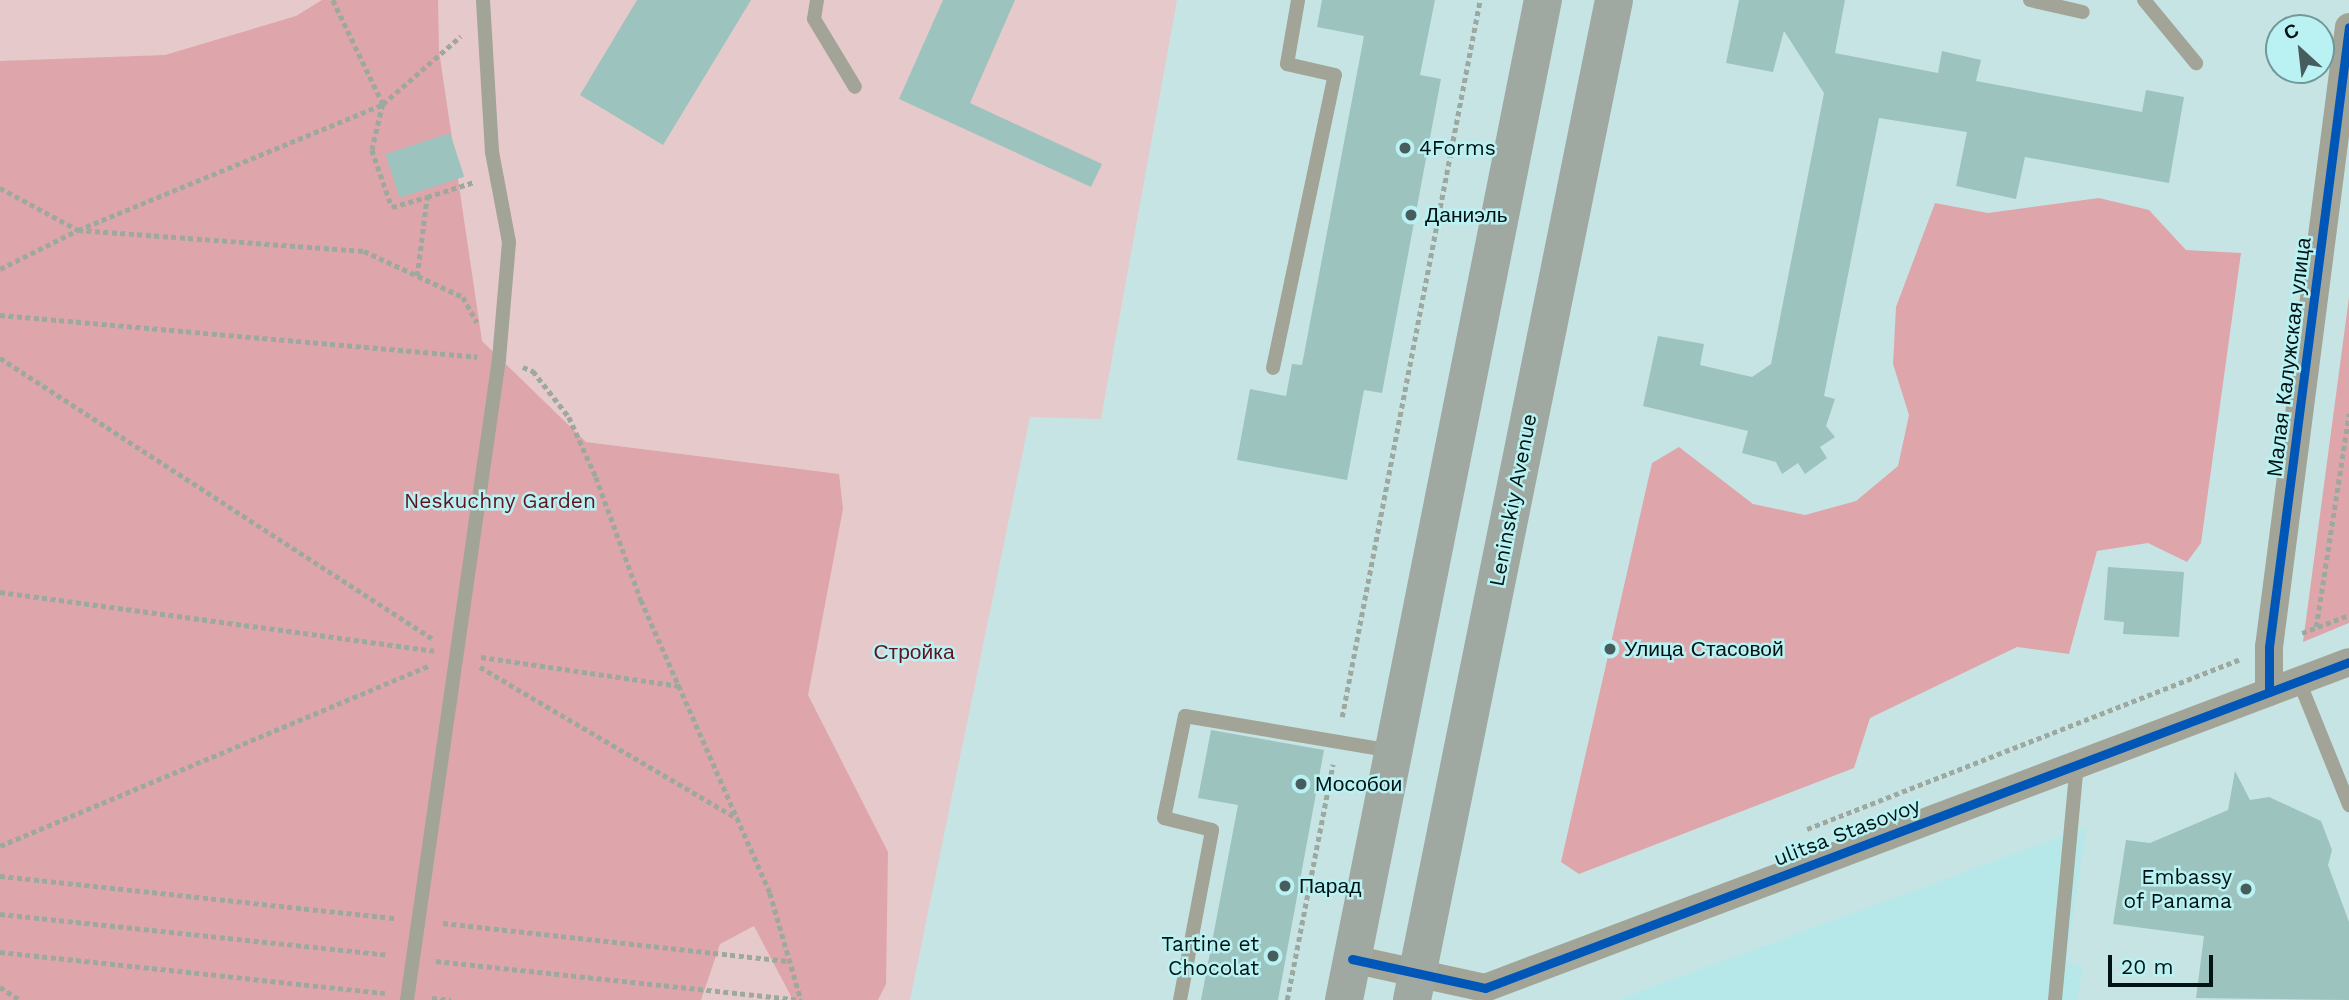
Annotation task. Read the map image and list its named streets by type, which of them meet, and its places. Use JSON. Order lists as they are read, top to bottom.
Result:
{
  "streets": {
    "main road": ["Leninskiy Avenue"],
    "street": ["Малая Калужская улица", "ulitsa Stasovoy"]
  },
  "crossings": [
    ["Малая Калужская улица", "ulitsa Stasovoy"],
    ["Leninskiy Avenue", "ulitsa Stasovoy"]
  ],
  "parks": ["Neskuchny Garden", "Стройка"],
  "places": [
    "4Forms",
    "Даниэль",
    "Улица Стасовой",
    "Мособои",
    "Парад",
    "Embassy of Panama",
    "Tartine et Chocolat"
  ],
  "scale_bar": "20 m",
  "north": "top left"
}
